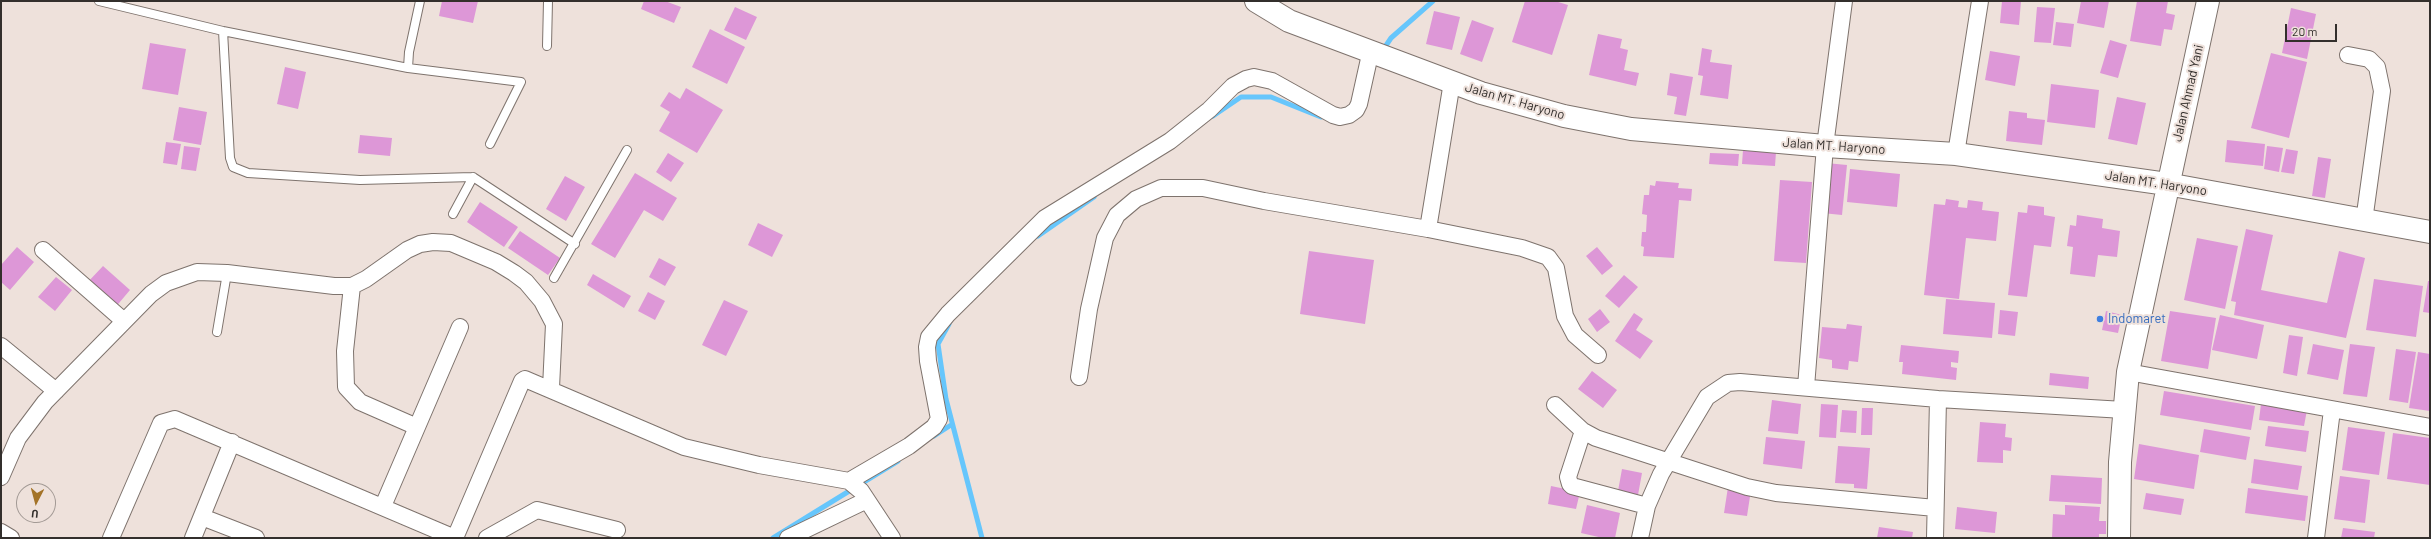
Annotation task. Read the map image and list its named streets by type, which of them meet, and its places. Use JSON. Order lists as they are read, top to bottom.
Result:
{
  "streets": {
    "street": ["Jalan Ahmad Yani", "Jalan MT. Haryono"]
  },
  "crossings": [
    ["Jalan Ahmad Yani", "Jalan MT. Haryono"]
  ],
  "places": ["Indomaret"],
  "scale_bar": "20 m",
  "north": "bottom"
}
